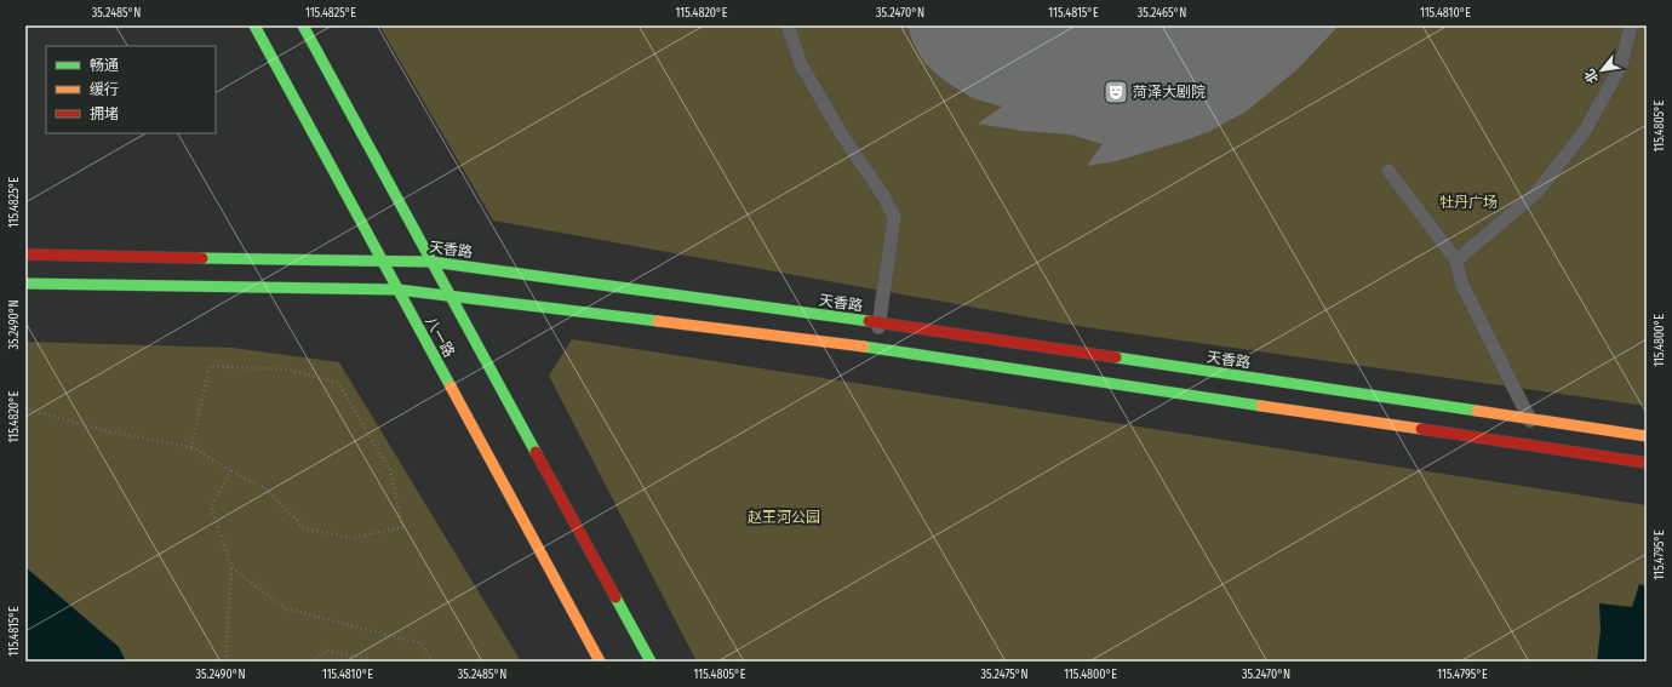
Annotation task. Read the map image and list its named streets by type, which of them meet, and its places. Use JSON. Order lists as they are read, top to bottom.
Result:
{
  "streets": {
    "main road": ["天香路", "八一路"]
  },
  "crossings": [
    ["天香路", "八一路"]
  ],
  "parks": ["牡丹广场", "赵王河公园"],
  "places": {
    "theatre": ["菏泽大剧院"]
  },
  "legend": ["畅通", "缓行", "拥堵"],
  "north": "bottom left",
  "coordinates": [
    "35.2485°N",
    "115.4825°E",
    "115.4820°E",
    "35.2470°N",
    "115.4815°E",
    "35.2465°N",
    "115.4810°E",
    "115.4805°E",
    "35.2490°N",
    "115.4800°E",
    "115.4795°E",
    "35.2475°N"
  ]
}
